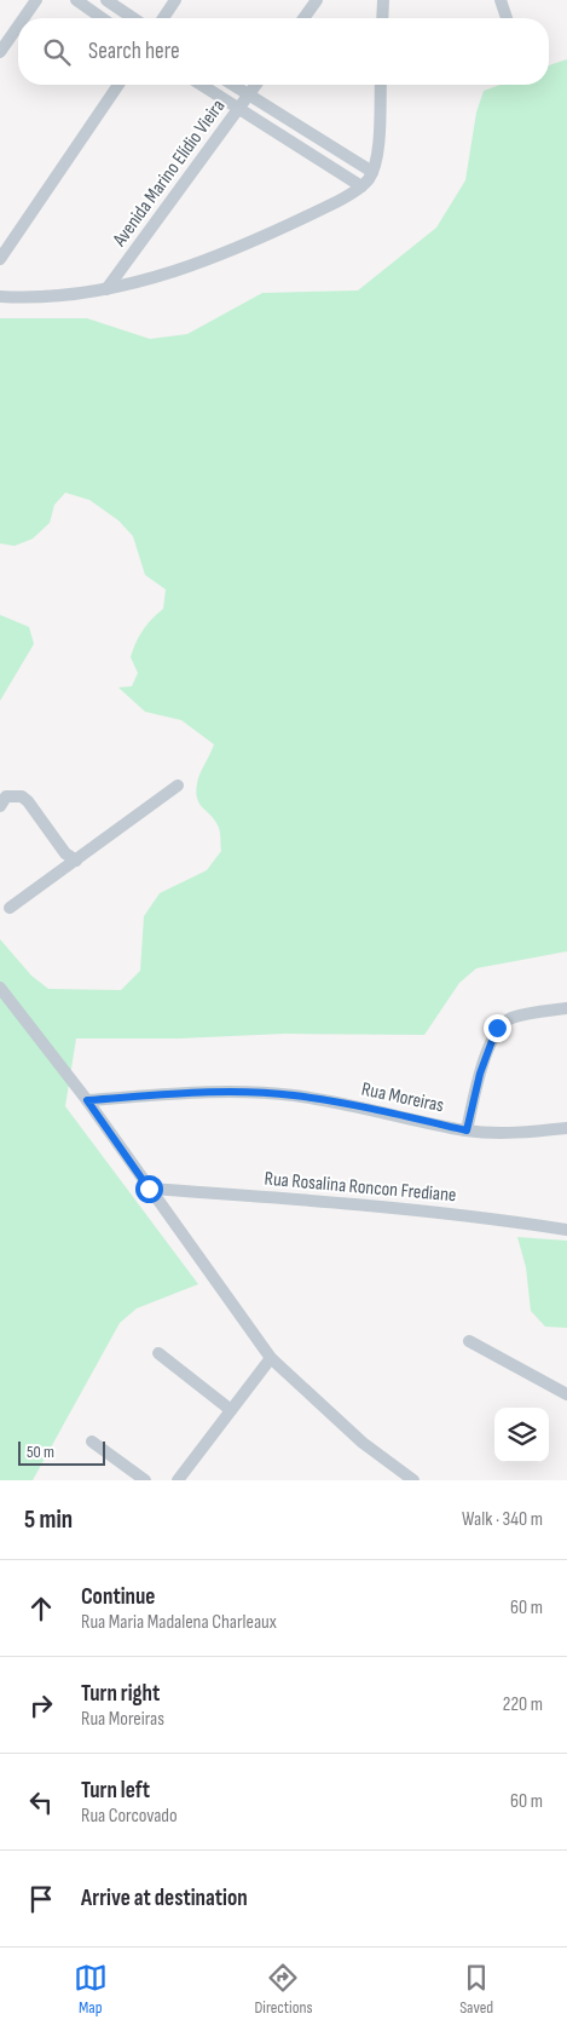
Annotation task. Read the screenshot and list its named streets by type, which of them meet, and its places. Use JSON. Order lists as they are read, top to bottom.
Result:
{
  "streets": {
    "street": ["Avenida Marino Elídio Vieira", "Rua Moreiras", "Rua Rosalina Roncon Frediane"]
  },
  "scale_bar": "50 m",
  "page": {
    "search": "Search here",
    "scale": "50 m",
    "heading": ["5 min", "Walk · 340 m"],
    "list": [
      ["Continue", "Rua Maria Madalena Charleaux", "60 m"],
      ["Turn right", "Rua Moreiras", "220 m"],
      ["Turn left", "Rua Corcovado", "60 m"],
      "Arrive at destination"
    ],
    "nav": ["Map", "Directions", "Saved"]
  }
}
